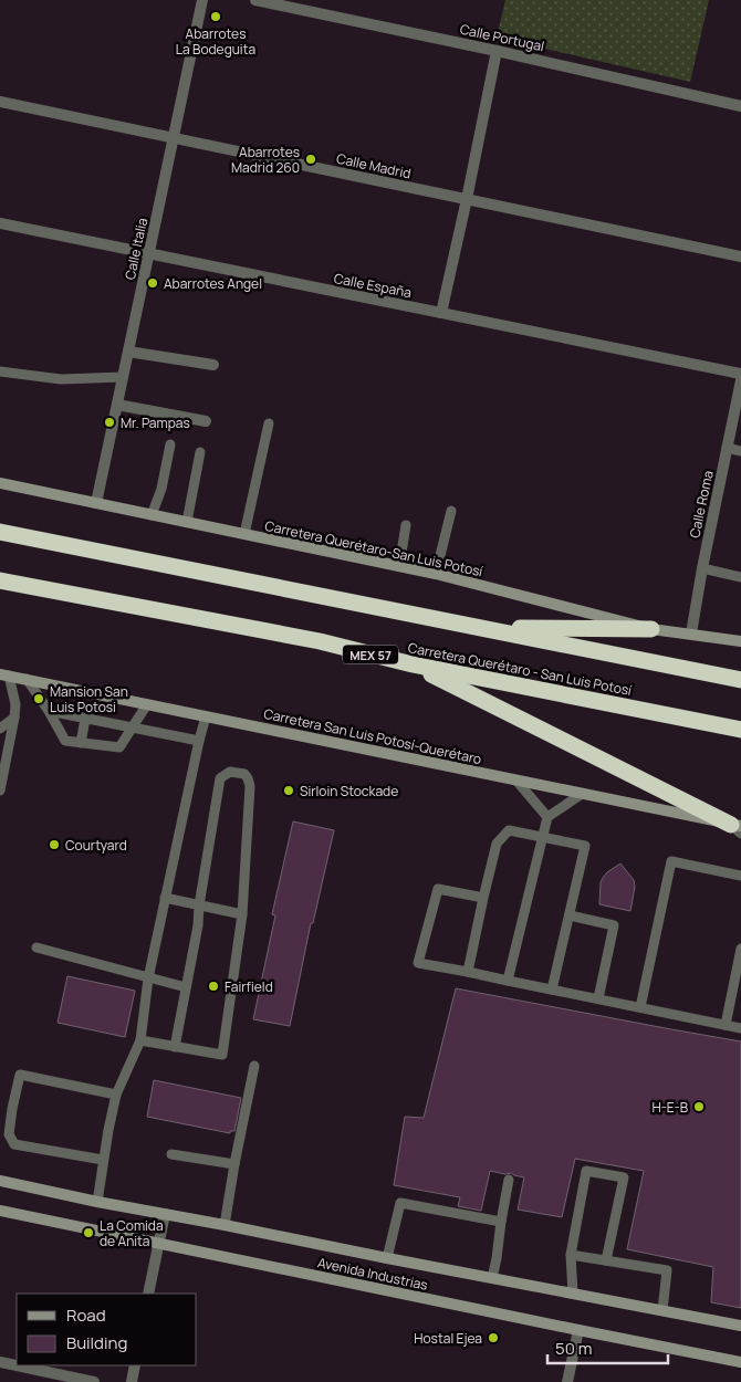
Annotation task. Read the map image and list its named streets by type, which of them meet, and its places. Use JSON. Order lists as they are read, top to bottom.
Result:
{
  "streets": {
    "highway": ["MEX 57", "Carretera Querétaro - San Luis Potosí"],
    "main road": ["Carretera Querétaro-San Luis Potosí", "Carretera San Luis Potosí-Querétaro", "Avenida Industrias"],
    "street": [
      "Calle Portugal",
      "Calle Madrid",
      "Calle Italia",
      "Calle España",
      "Calle Roma"
    ]
  },
  "crossings": [
    ["Calle Madrid", "Calle Italia"],
    ["Calle Italia", "Calle España"],
    ["Calle Italia", "Carretera Querétaro-San Luis Potosí"],
    ["Calle Roma", "Carretera Querétaro-San Luis Potosí"]
  ],
  "places": [
    "Abarrotes La Bodeguita",
    "Abarrotes Madrid 260",
    "Abarrotes Angel",
    "Mr. Pampas",
    "Mansion San Luis Potosi",
    "Sirloin Stockade",
    "Courtyard",
    "Fairfield",
    "H-E-B",
    "La Comida de Anita",
    "Hostal Ejea"
  ],
  "legend": ["Road", "Building"],
  "scale_bar": "50 m"
}
